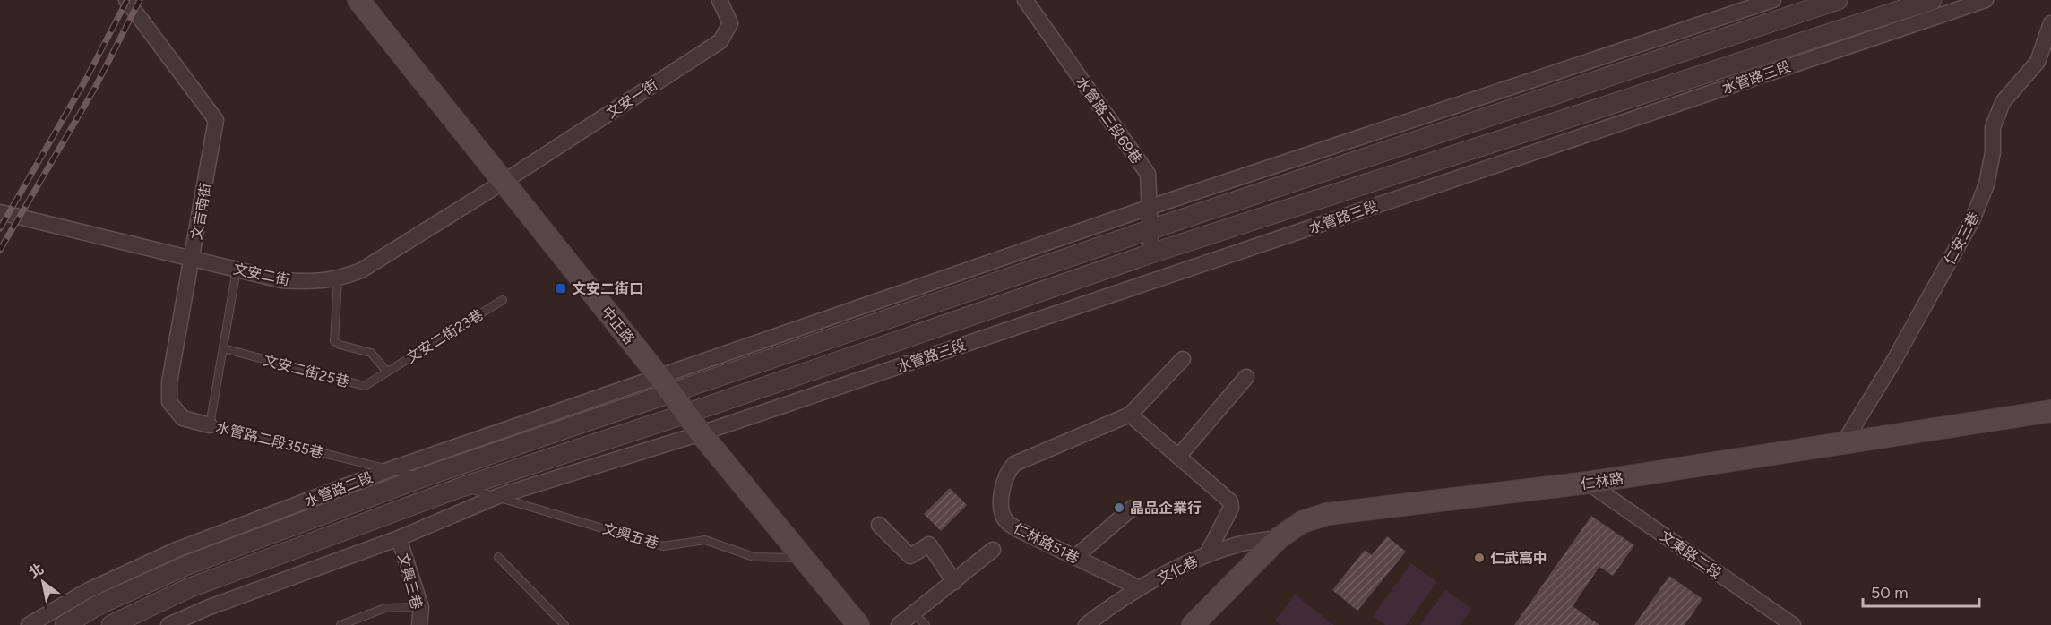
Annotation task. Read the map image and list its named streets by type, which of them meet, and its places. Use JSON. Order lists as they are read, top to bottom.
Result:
{
  "streets": {
    "main road": ["中正路", "仁林路"],
    "street": [
      "水管路三段",
      "文安一街",
      "水管路三段69巷",
      "文吉南街",
      "仁安三巷",
      "文安二街",
      "水管路二段",
      "仁林路51巷",
      "文東路二段",
      "文化巷",
      "文興三巷"
    ],
    "lane": [
      "文安二街23巷",
      "文安二街25巷",
      "水管路二段355巷",
      "文興五巷"
    ]
  },
  "crossings": [
    ["水管路三段", "水管路三段69巷"],
    ["水管路三段", "中正路"],
    ["文安一街", "文安二街"],
    ["文安一街", "中正路"],
    ["文吉南街", "文安二街"],
    ["文吉南街", "水管路二段355巷"],
    ["仁安三巷", "仁林路"],
    ["文安二街", "中正路"],
    ["文安二街", "水管路二段355巷"],
    ["中正路", "水管路二段"],
    ["中正路", "文興五巷"],
    ["文安二街23巷", "文安二街25巷"],
    ["文安二街25巷", "水管路二段355巷"],
    ["水管路二段355巷", "水管路二段"],
    ["水管路二段355巷", "文興五巷"],
    ["仁林路", "文東路二段"],
    ["仁林路", "文化巷"],
    ["水管路二段", "文興五巷"],
    ["仁林路51巷", "文化巷"]
  ],
  "places": {
    "transit": ["文安二街口"],
    "other": ["晶品企業行", "仁武高中"]
  },
  "scale_bar": "50 m",
  "north": "top left"
}
